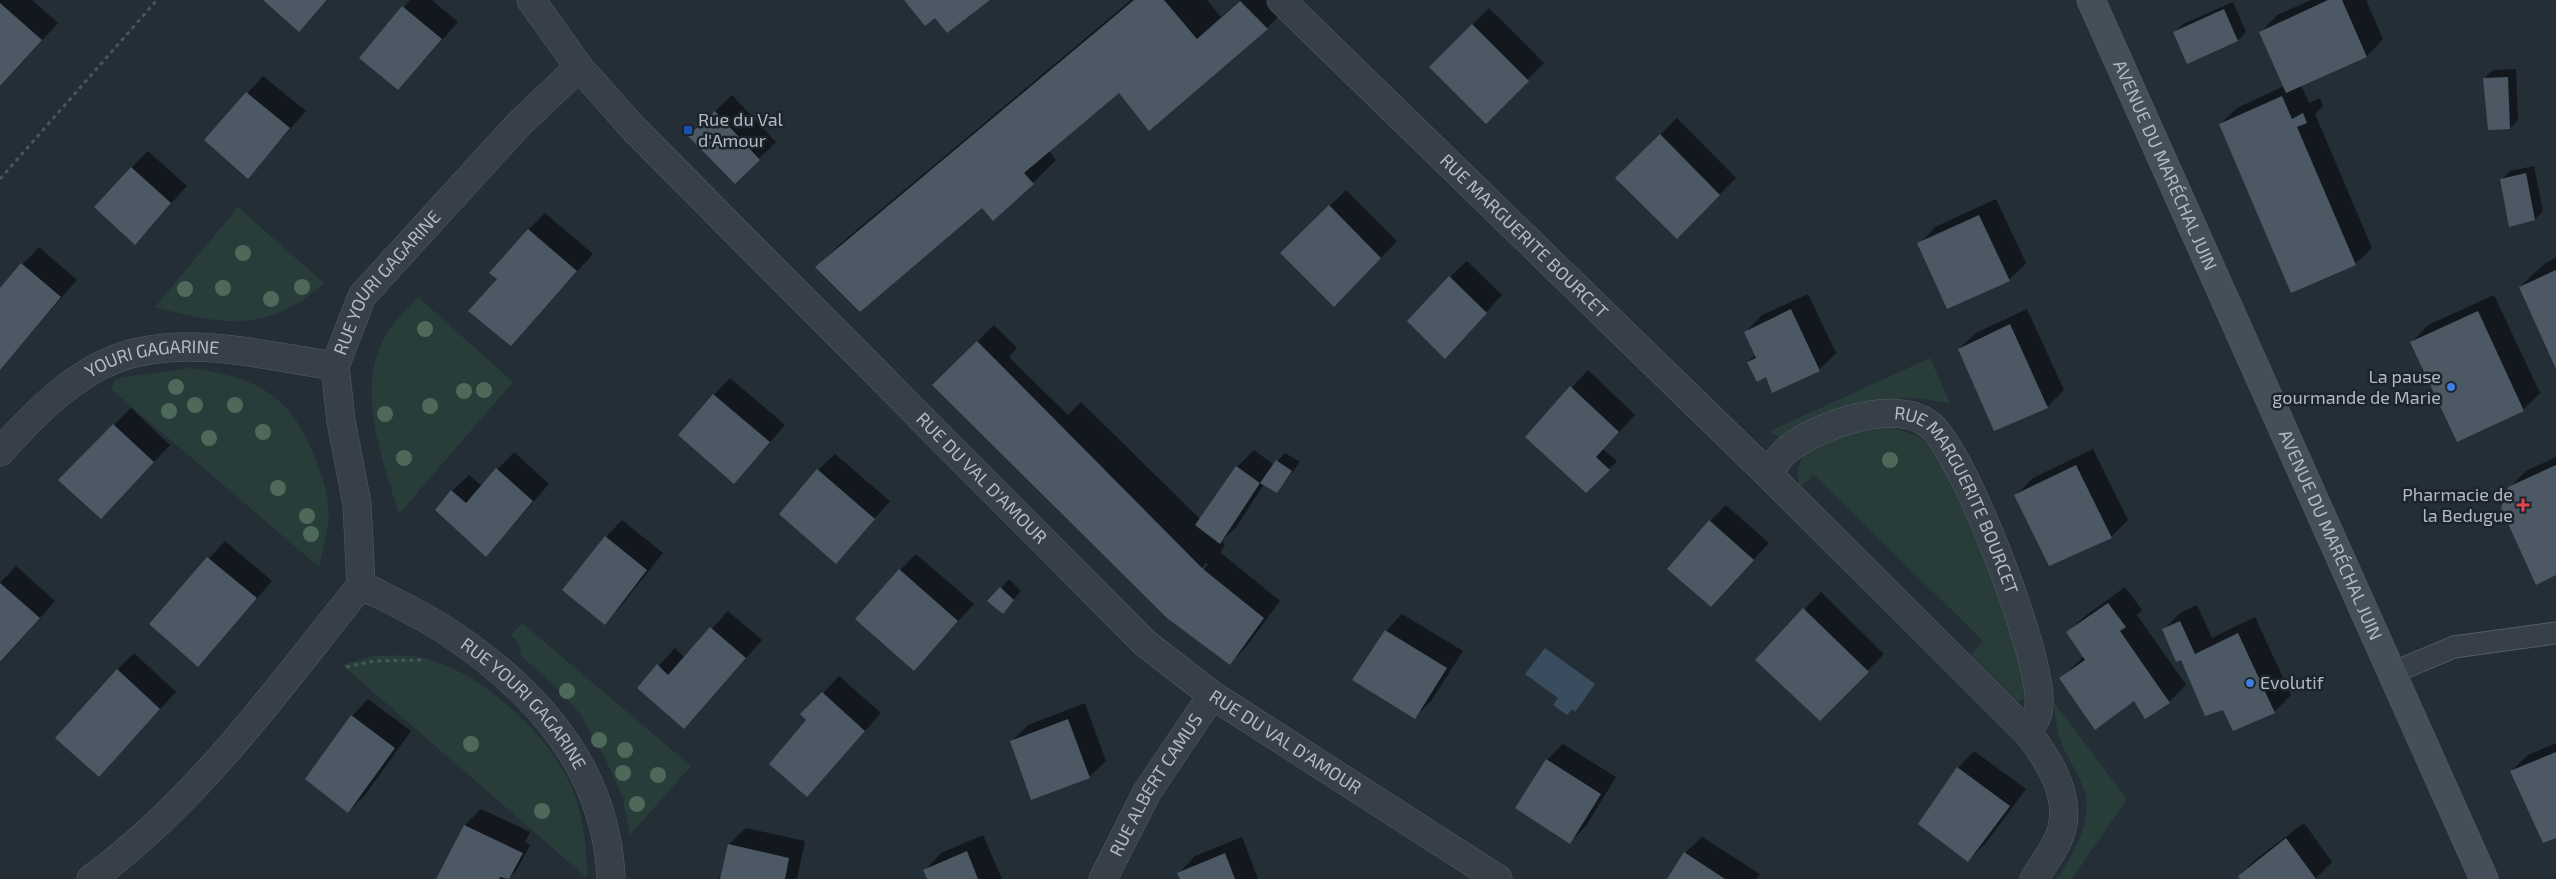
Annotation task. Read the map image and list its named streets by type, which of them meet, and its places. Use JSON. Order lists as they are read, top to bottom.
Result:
{
  "streets": {
    "main road": ["AVENUE DU MARÉCHAL JUIN"],
    "street": [
      "RUE MARGUERITE BOURCET",
      "RUE YOURI GAGARINE",
      "YOURI GAGARINE",
      "RUE DU VAL D'AMOUR",
      "RUE ALBERT CAMUS"
    ]
  },
  "crossings": [
    ["RUE YOURI GAGARINE", "YOURI GAGARINE"],
    ["RUE YOURI GAGARINE", "RUE DU VAL D'AMOUR"],
    ["RUE DU VAL D'AMOUR", "RUE ALBERT CAMUS"]
  ],
  "places": {
    "transit": ["Rue du Val d'Amour"],
    "other": ["La pause gourmande de Marie", "Evolutif"],
    "health": ["Pharmacie de la Bedugue"]
  }
}
